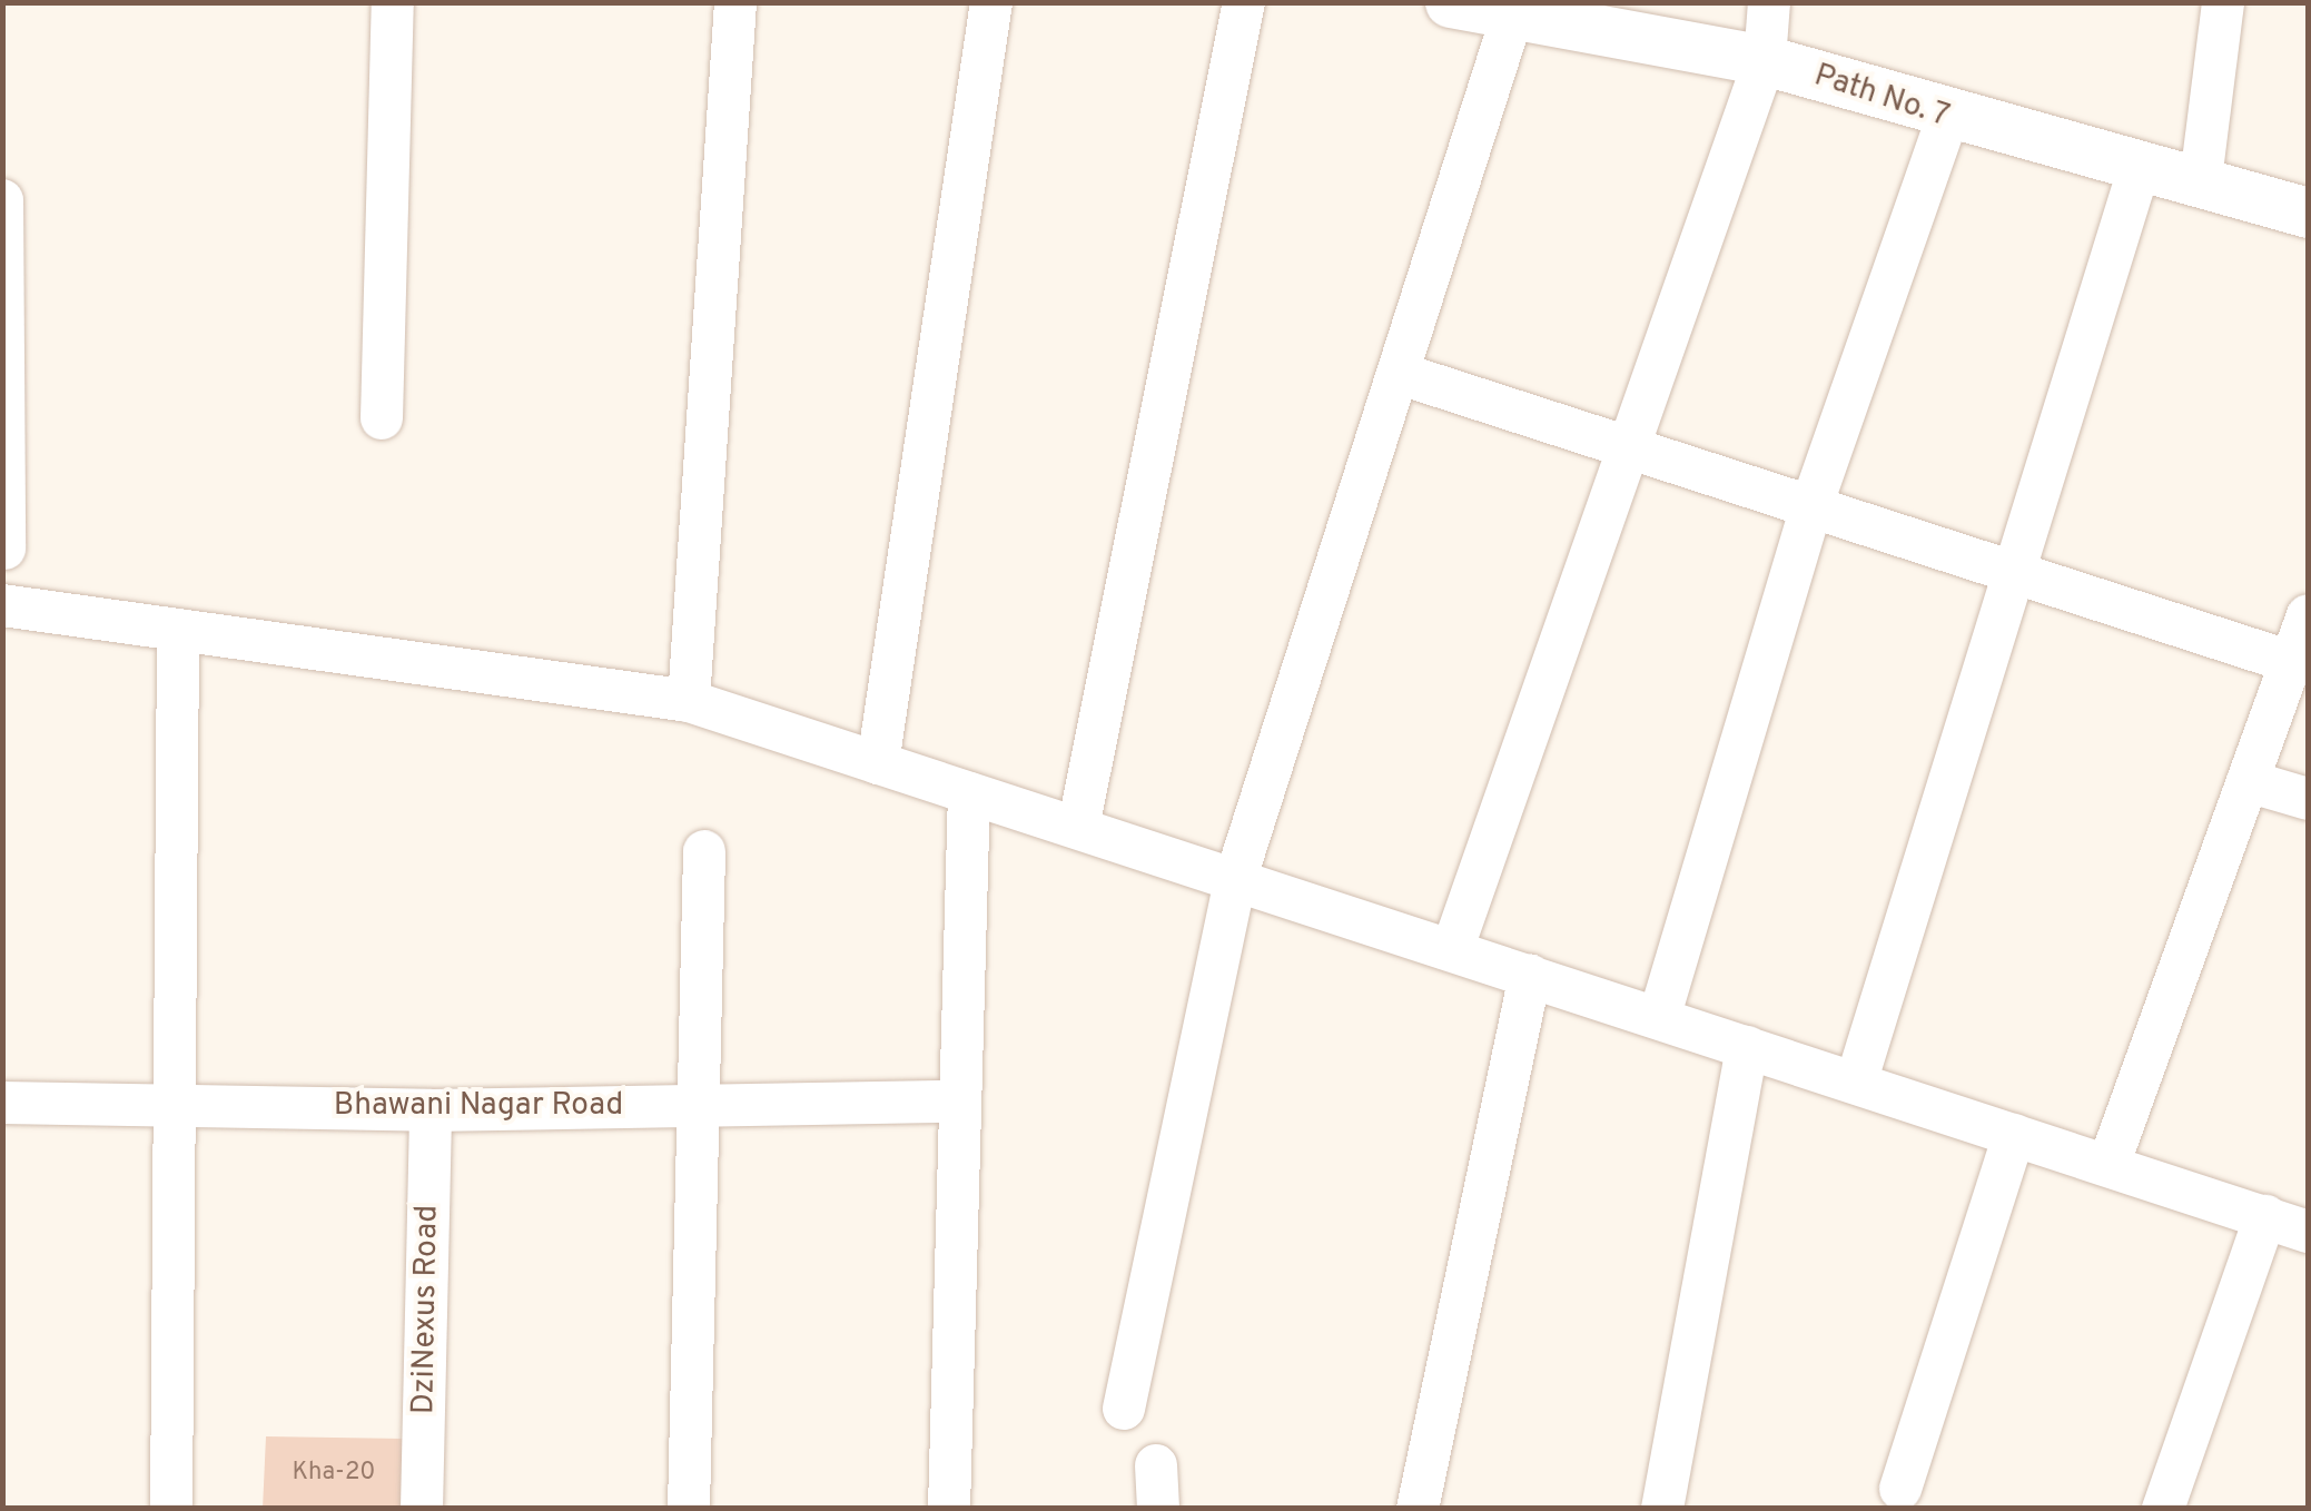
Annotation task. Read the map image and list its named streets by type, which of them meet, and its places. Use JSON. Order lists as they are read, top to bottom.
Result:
{
  "streets": {
    "street": ["Path No. 7", "Bhawani Nagar Road", "DziNexus Road"]
  },
  "crossings": [
    ["Bhawani Nagar Road", "DziNexus Road"]
  ],
  "house_numbers": ["Kha-20"]
}
